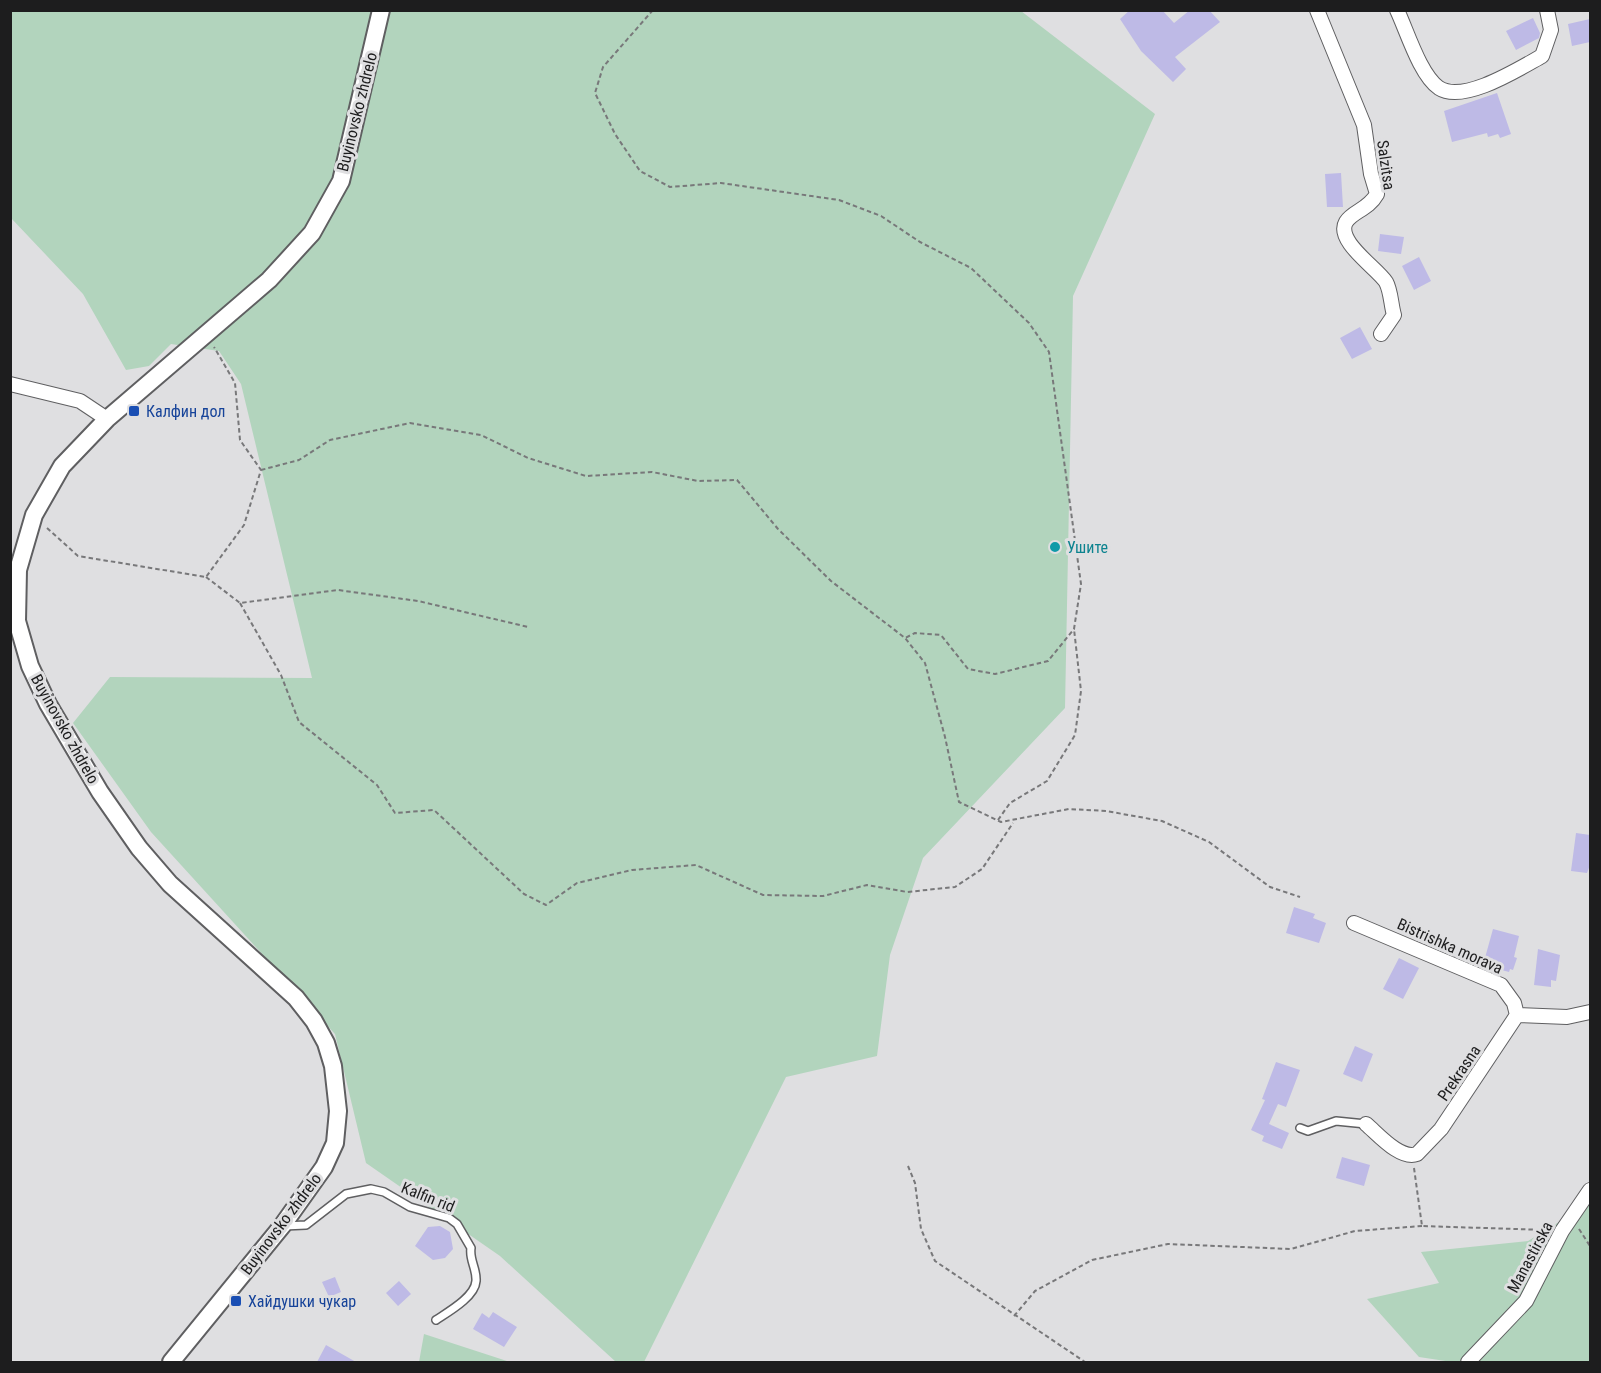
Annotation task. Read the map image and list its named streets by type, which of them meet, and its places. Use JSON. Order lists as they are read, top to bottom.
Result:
{
  "streets": {
    "street": [
      "Buyinovsko zhdrelo",
      "Salzitsa",
      "Bistrishka morava",
      "Prekrasna",
      "Manastirska"
    ],
    "lane": ["Kalfin rid"]
  },
  "crossings": [
    ["Buyinovsko zhdrelo", "Kalfin rid"],
    ["Bistrishka morava", "Prekrasna"]
  ],
  "places": {
    "transit": ["Калфин дол", "Хайдушки чукар"],
    "other": ["Ушите"]
  }
}
